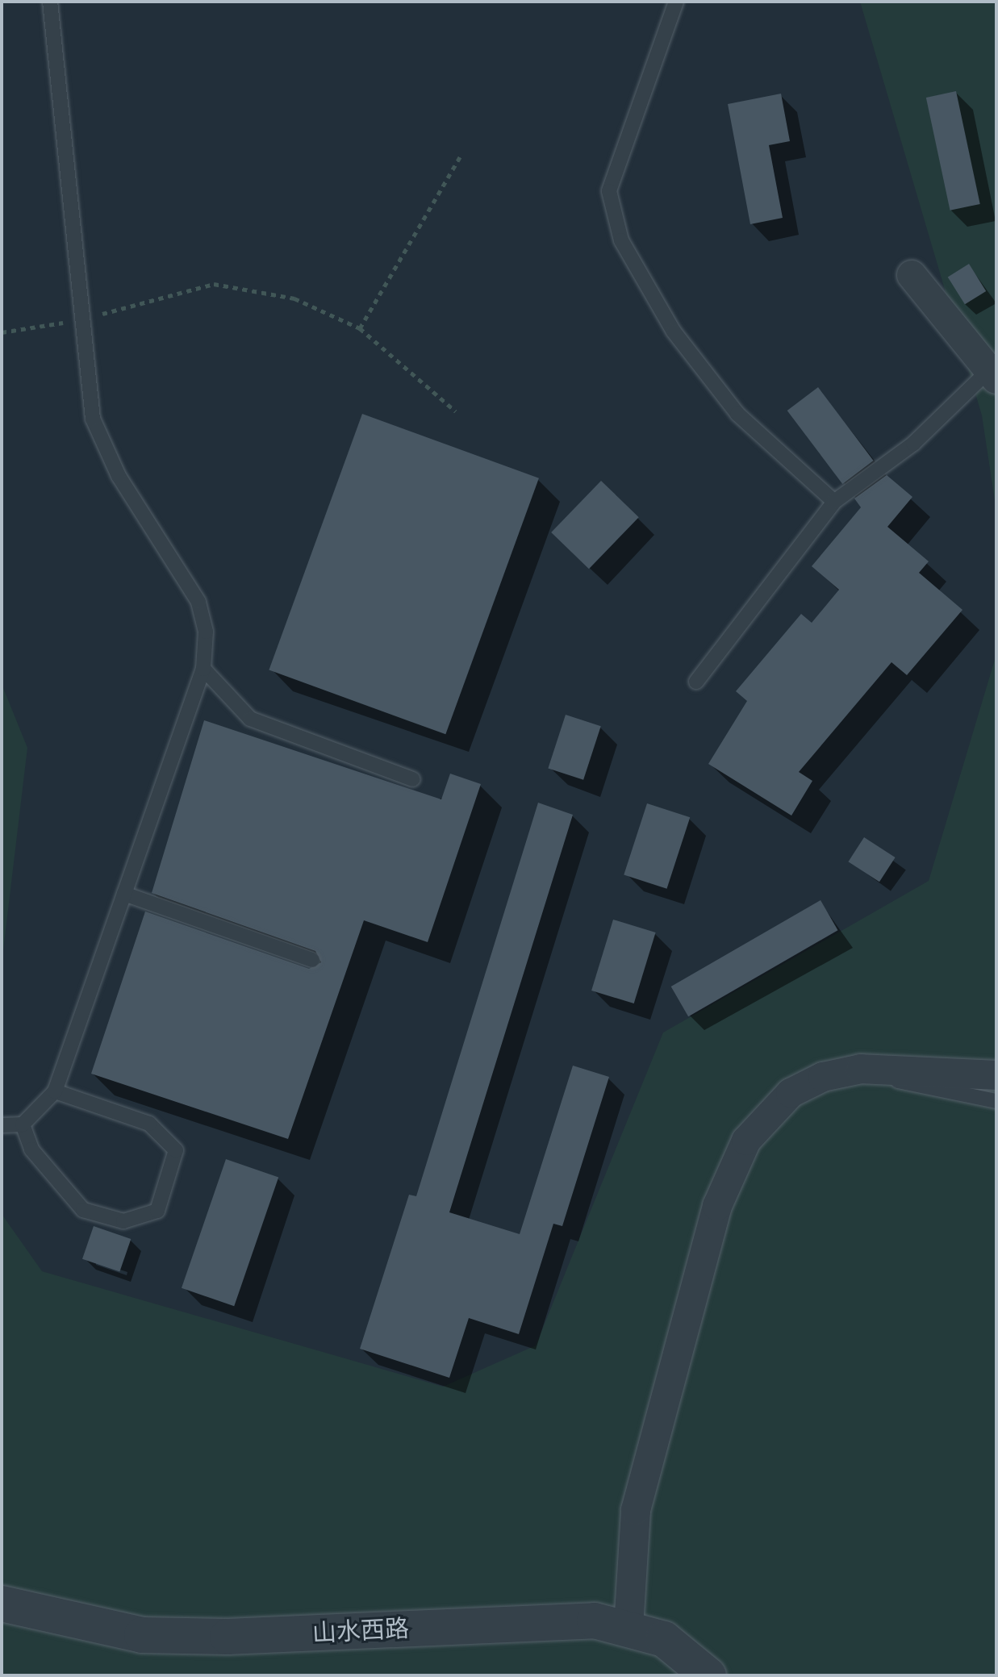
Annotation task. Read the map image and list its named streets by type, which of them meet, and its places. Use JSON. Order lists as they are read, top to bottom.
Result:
{
  "streets": {
    "street": ["山水西路"]
  }
}
